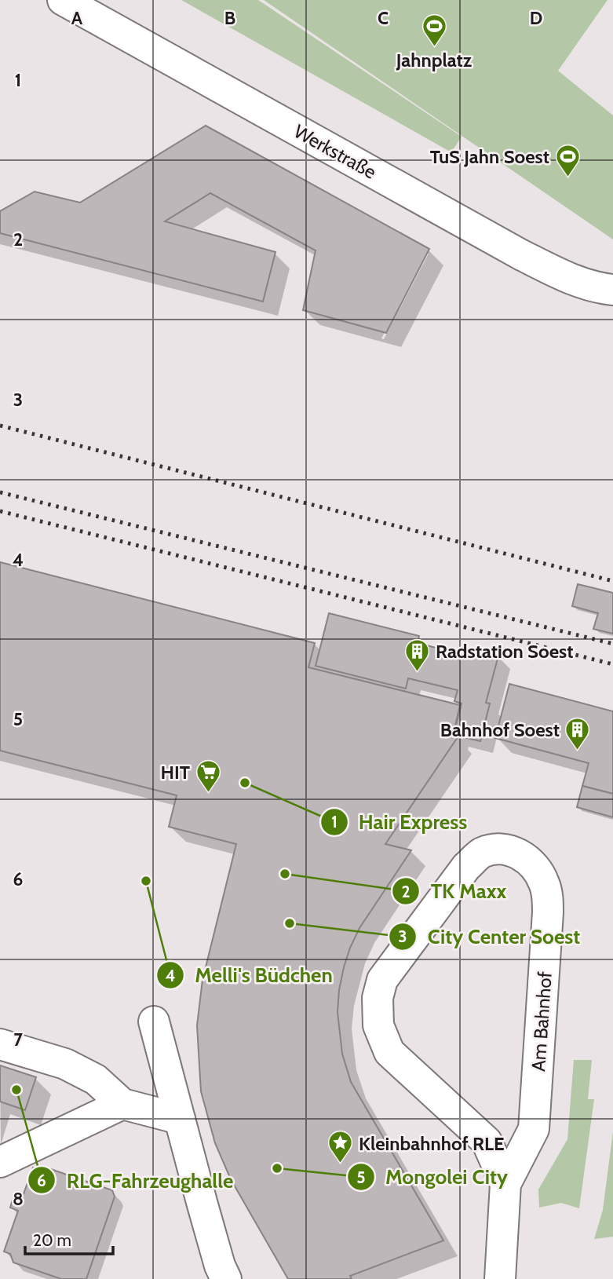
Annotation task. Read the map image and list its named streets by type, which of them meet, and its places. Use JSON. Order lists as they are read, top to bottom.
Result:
{
  "streets": {
    "street": ["Werkstraße", "Am Bahnhof"]
  },
  "places": {
    "sports": ["Jahnplatz", "TuS Jahn Soest"],
    "building": ["Radstation Soest", "Bahnhof Soest"],
    "other": [
      "Hair Express",
      "TK Maxx",
      "Melli's Büdchen",
      "City Center Soest",
      "RLG-Fahrzeughalle",
      "Mongolei City"
    ],
    "supermarket": ["HIT"],
    "place": ["Kleinbahnhof RLE"]
  },
  "scale_bar": "20 m",
  "grid": {
    "columns": [
      "A",
      "B",
      "C",
      "D"
    ],
    "rows": [
      "1",
      "2",
      "3",
      "4",
      "5",
      "6",
      "7",
      "8"
    ]
  }
}
